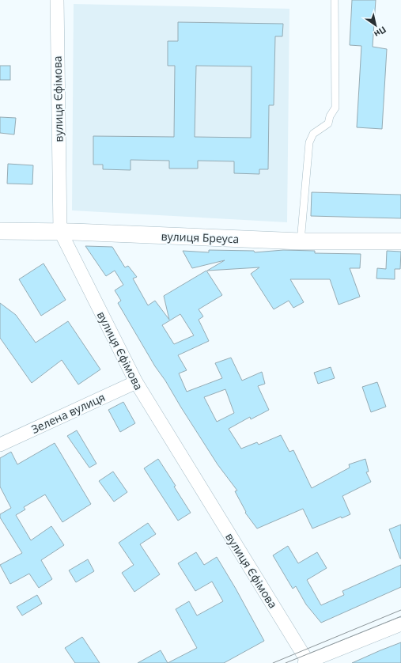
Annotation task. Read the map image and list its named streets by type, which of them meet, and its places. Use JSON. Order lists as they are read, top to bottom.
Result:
{
  "streets": {
    "street": ["вулиця Єфімова", "вулиця Бреуса", "Зелена вулиця"]
  },
  "crossings": [
    ["вулиця Єфімова", "вулиця Бреуса"],
    ["вулиця Єфімова", "Зелена вулиця"]
  ],
  "north": "bottom right"
}
